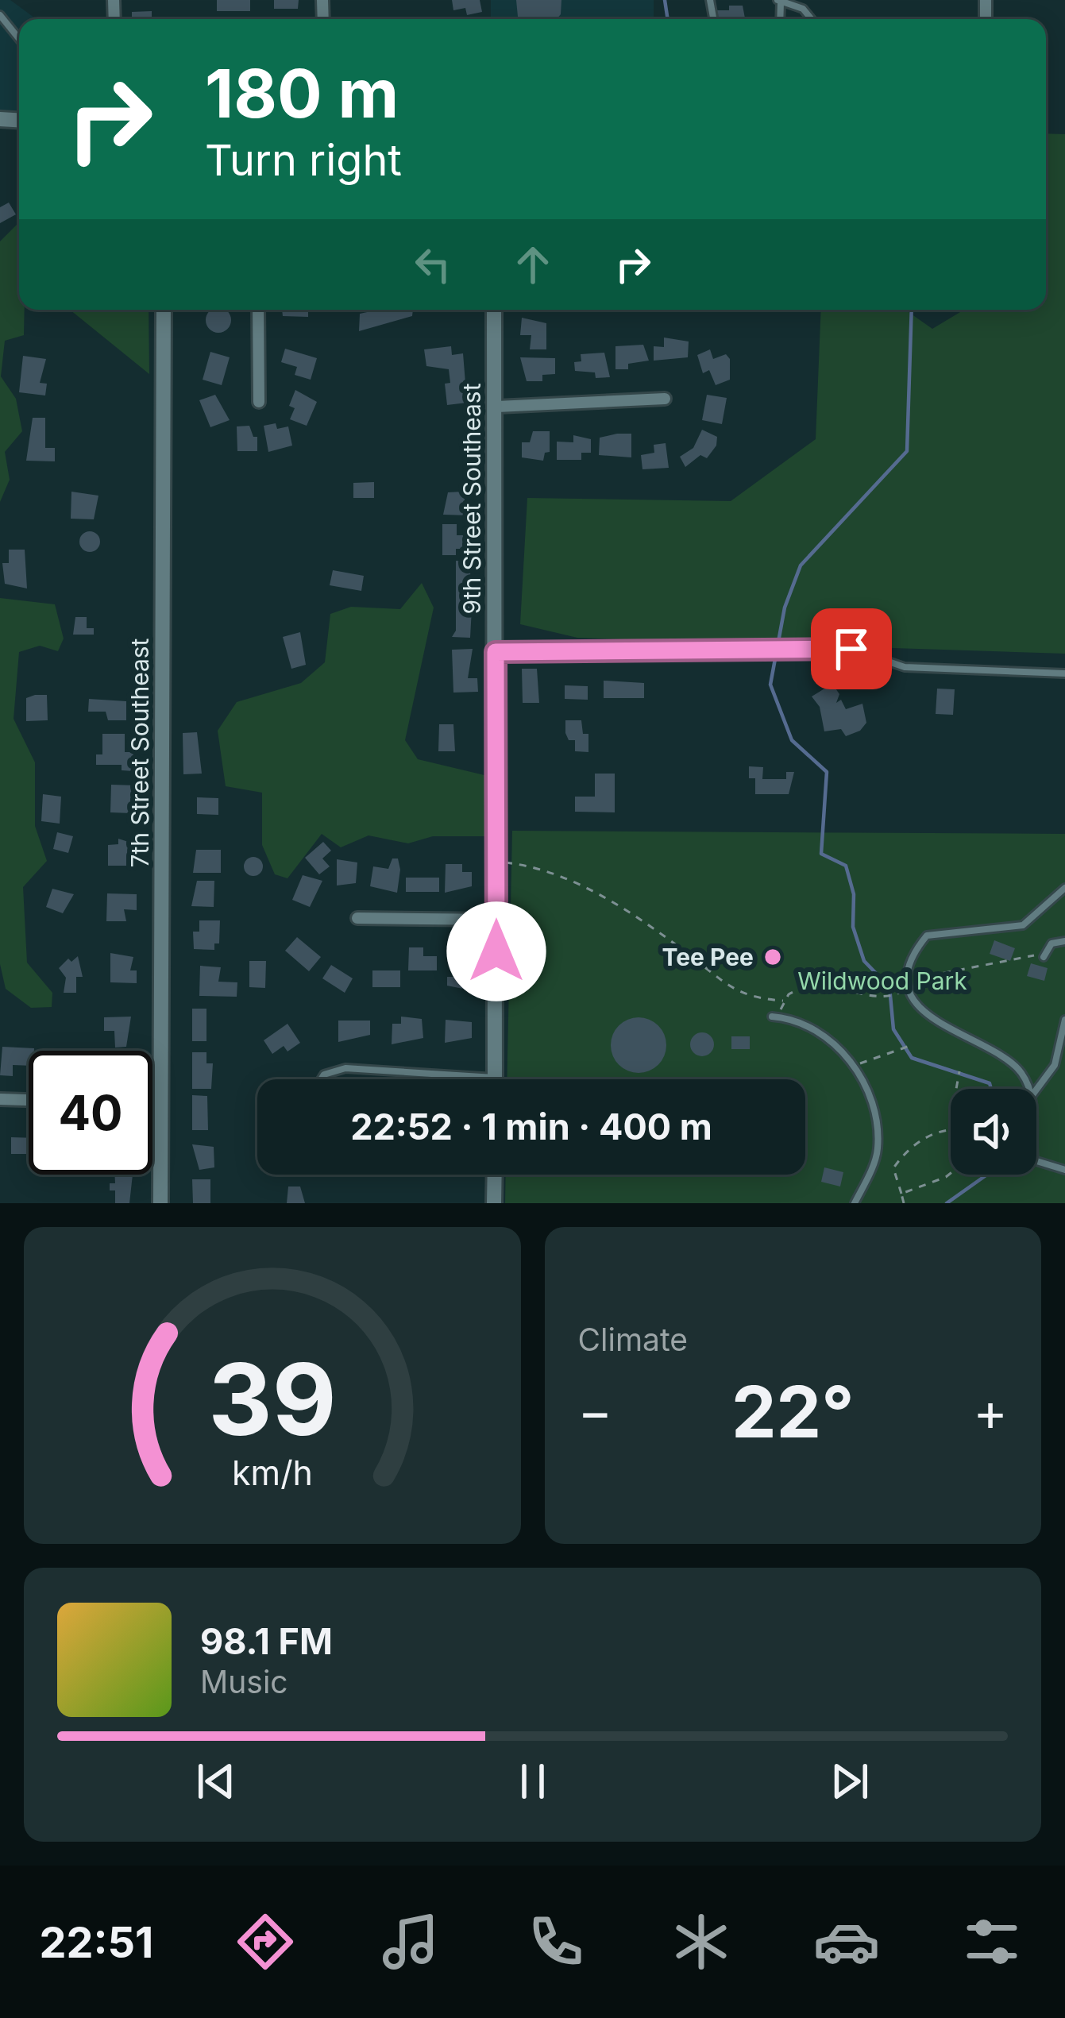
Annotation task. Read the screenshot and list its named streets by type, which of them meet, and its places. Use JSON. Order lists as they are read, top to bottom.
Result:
{
  "streets": {
    "street": ["9th Street Southeast", "7th Street Southeast"]
  },
  "parks": ["Wildwood Park"],
  "places": ["Tee Pee"],
  "page": {
    "turn": ["180 m", "Turn right"],
    "limit": "40",
    "trip": "22:52 · 1 min · 400 m",
    "tile": "Climate",
    "heat": ["−", "22°", "+"],
    "song": ["98.1 FM", "Music"],
    "tabs": "22:51",
    "gauge": ["39", "km/h"]
  }
}
